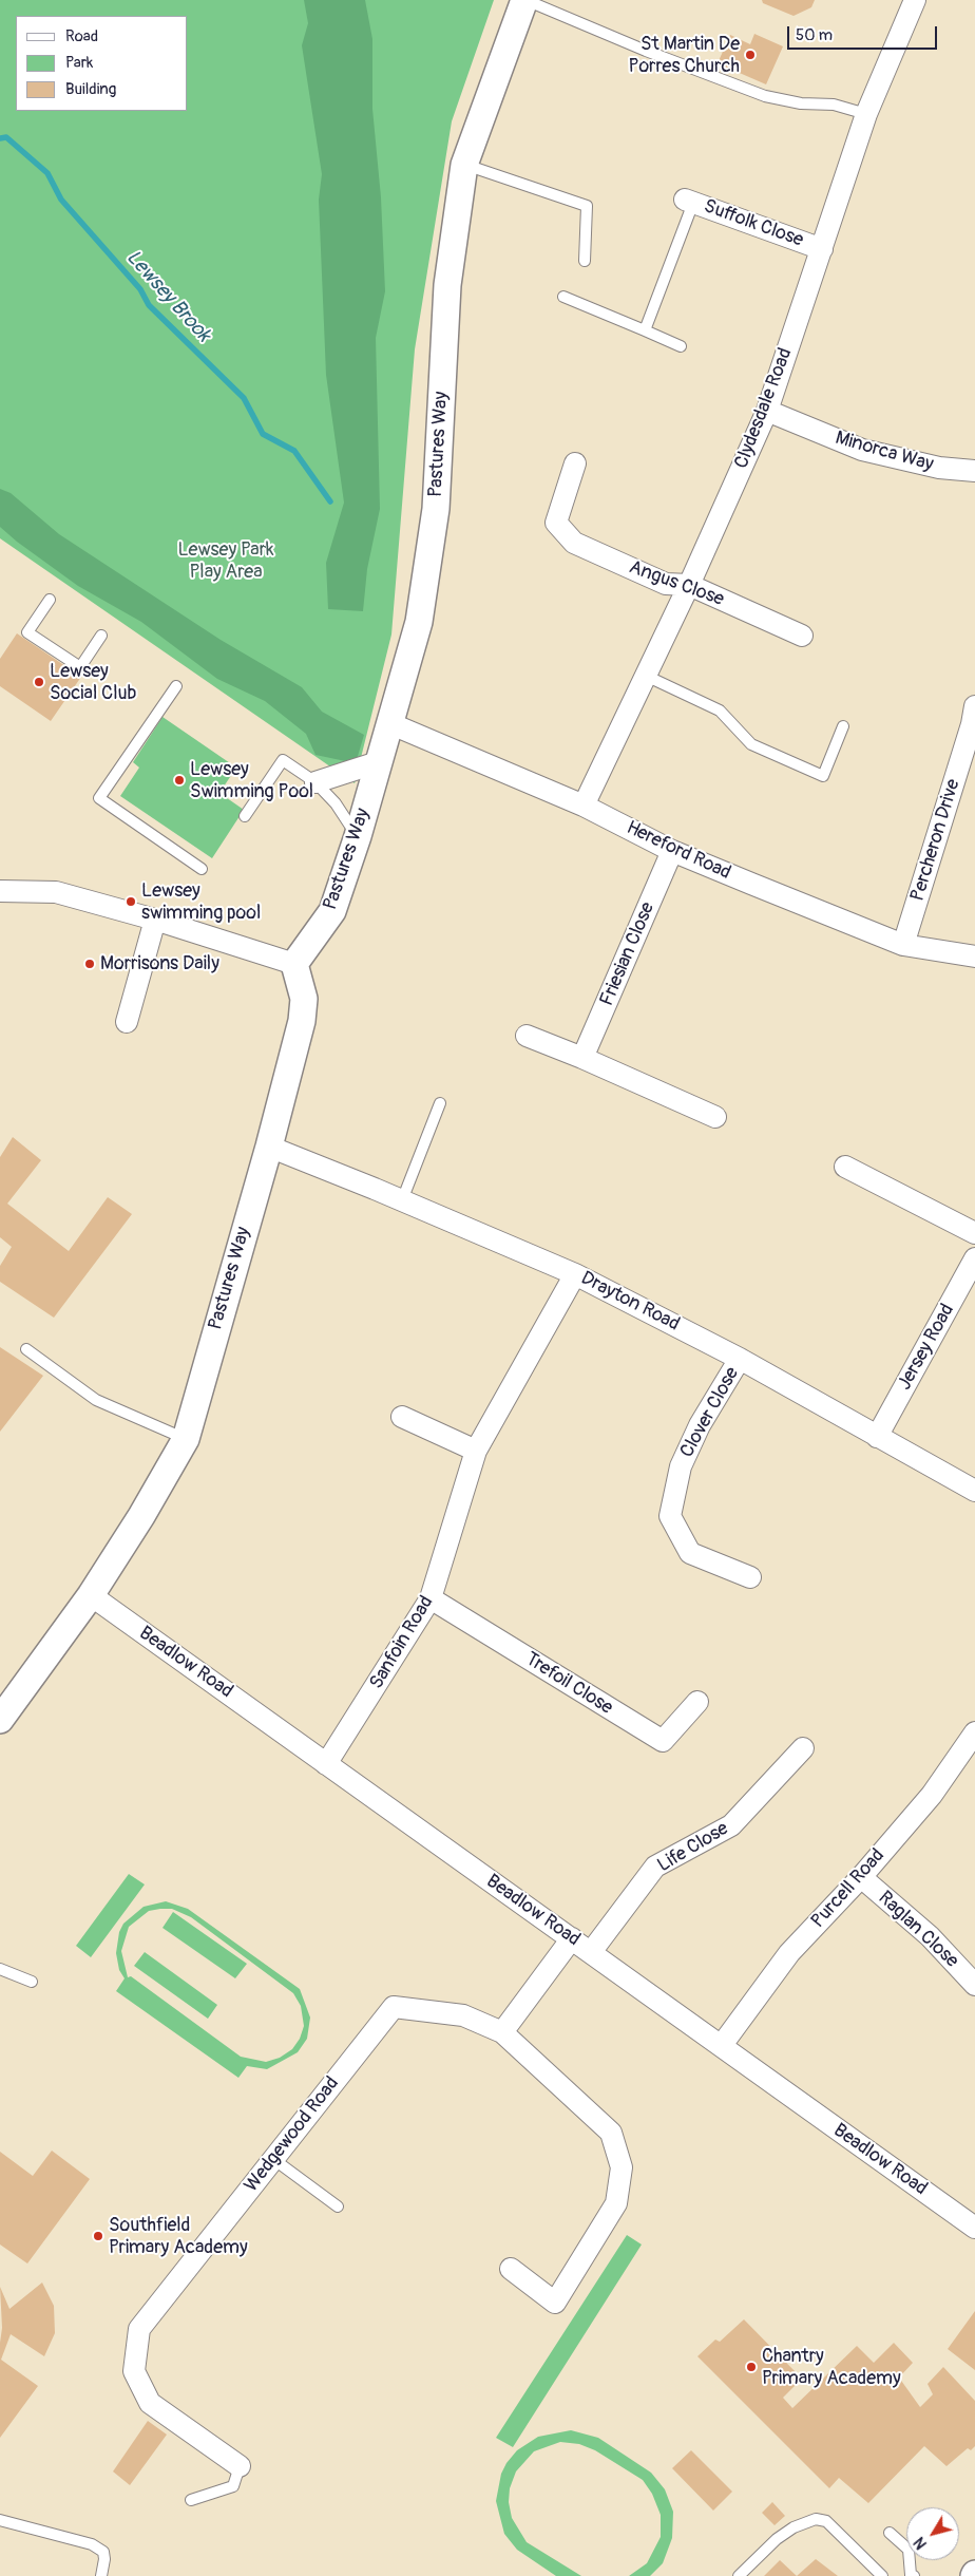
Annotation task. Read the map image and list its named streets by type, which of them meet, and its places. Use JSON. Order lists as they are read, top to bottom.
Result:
{
  "streets": {
    "street": [
      "Suffolk Close",
      "Clydesdale Road",
      "Pastures Way",
      "Minorca Way",
      "Angus Close",
      "Percheron Drive",
      "Hereford Road",
      "Friesian Close",
      "Drayton Road",
      "Jersey Road",
      "Clover Close",
      "Sanfoin Road",
      "Beadlow Road",
      "Trefoil Close",
      "Life Close",
      "Purcell Road",
      "Raglan Close",
      "Wedgewood Road"
    ]
  },
  "crossings": [
    ["Suffolk Close", "Clydesdale Road"],
    ["Clydesdale Road", "Minorca Way"],
    ["Clydesdale Road", "Angus Close"],
    ["Clydesdale Road", "Hereford Road"],
    ["Pastures Way", "Hereford Road"],
    ["Pastures Way", "Drayton Road"],
    ["Pastures Way", "Beadlow Road"],
    ["Percheron Drive", "Hereford Road"],
    ["Hereford Road", "Friesian Close"],
    ["Drayton Road", "Jersey Road"],
    ["Drayton Road", "Clover Close"],
    ["Drayton Road", "Sanfoin Road"],
    ["Sanfoin Road", "Beadlow Road"],
    ["Sanfoin Road", "Trefoil Close"],
    ["Beadlow Road", "Life Close"],
    ["Beadlow Road", "Purcell Road"],
    ["Purcell Road", "Raglan Close"]
  ],
  "water": ["Lewsey Brook"],
  "parks": ["Lewsey Park Play Area"],
  "places": [
    "St Martin De Porres Church",
    "Lewsey Social Club",
    "Lewsey Swimming Pool",
    "Lewsey swimming pool",
    "Morrisons Daily",
    "Southfield Primary Academy",
    "Chantry Primary Academy"
  ],
  "legend": ["Road", "Park", "Building"],
  "scale_bar": "50 m",
  "north": "bottom left"
}
